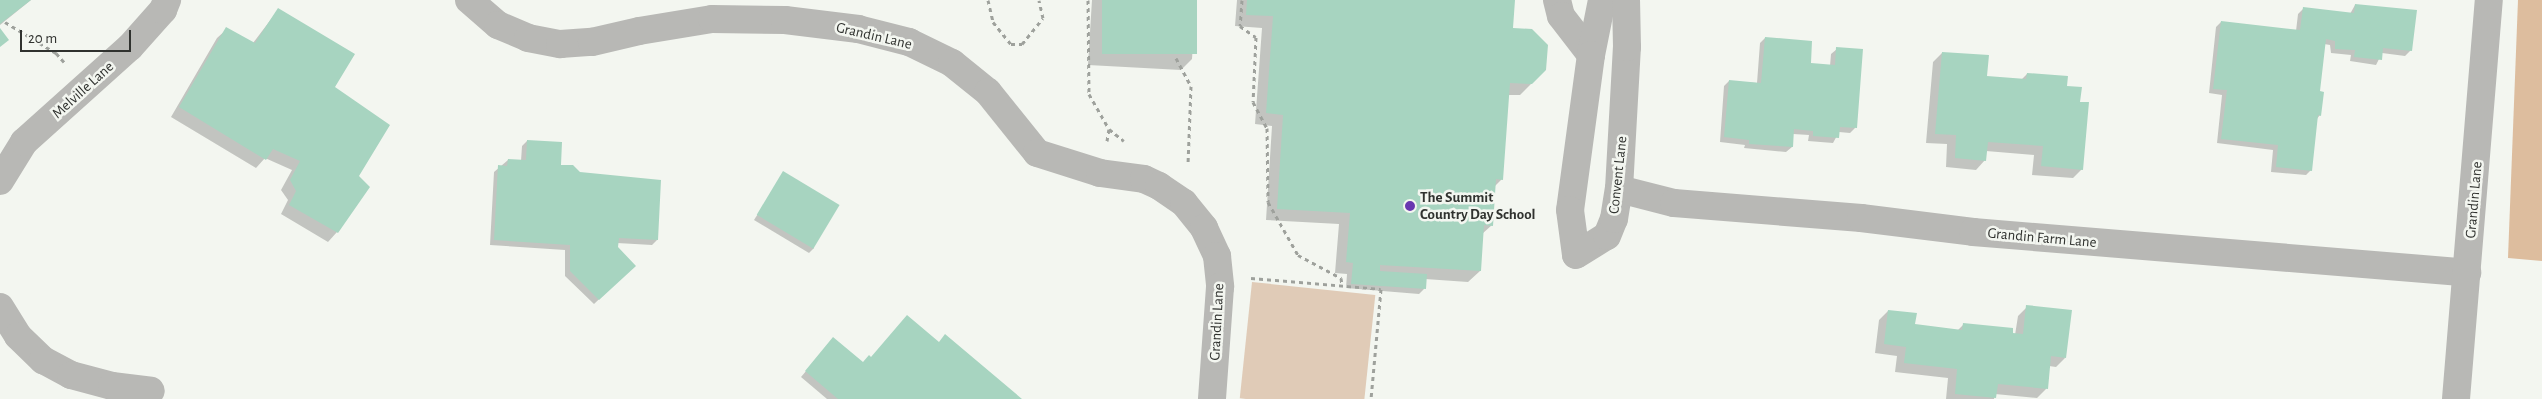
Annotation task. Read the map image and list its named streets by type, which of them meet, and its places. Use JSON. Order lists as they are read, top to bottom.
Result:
{
  "streets": {
    "street": [
      "Grandin Lane",
      "Melville Lane",
      "Convent Lane",
      "Grandin Farm Lane"
    ]
  },
  "crossings": [
    ["Grandin Lane", "Grandin Farm Lane"],
    ["Convent Lane", "Grandin Farm Lane"]
  ],
  "places": ["The Summit Country Day School"],
  "scale_bar": "20 m"
}
